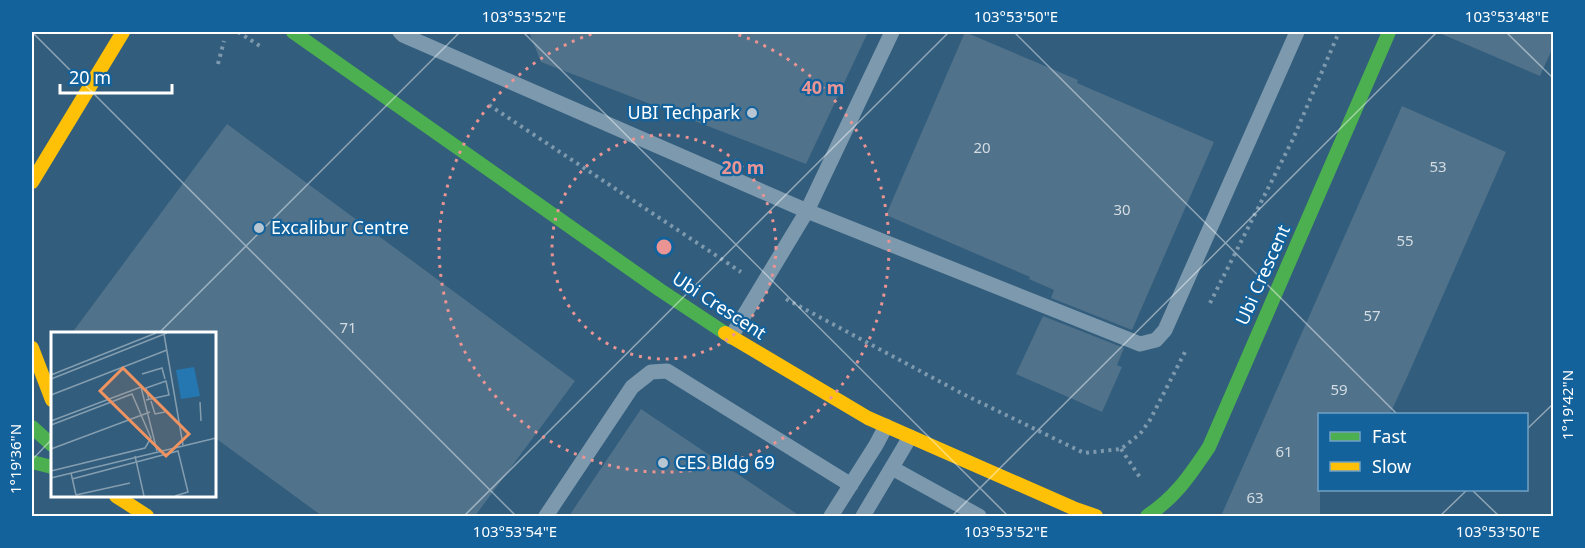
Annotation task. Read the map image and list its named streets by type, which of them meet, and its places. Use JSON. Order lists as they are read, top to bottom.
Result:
{
  "streets": {
    "street": ["Ubi Crescent"]
  },
  "places": ["UBI Techpark", "Excalibur Centre", "CES Bldg 69"],
  "house_numbers": [
    "20",
    "53",
    "30",
    "55",
    "57",
    "71",
    "59",
    "61",
    "63"
  ],
  "legend": ["Fast", "Slow"],
  "scale_bar": "20 m",
  "coordinates": [
    "103°53'52\"E",
    "103°53'50\"E",
    "103°53'48\"E",
    "1°19'42\"N",
    "1°19'36\"N",
    "103°53'54\"E"
  ],
  "rings": ["40 m", "20 m"]
}
